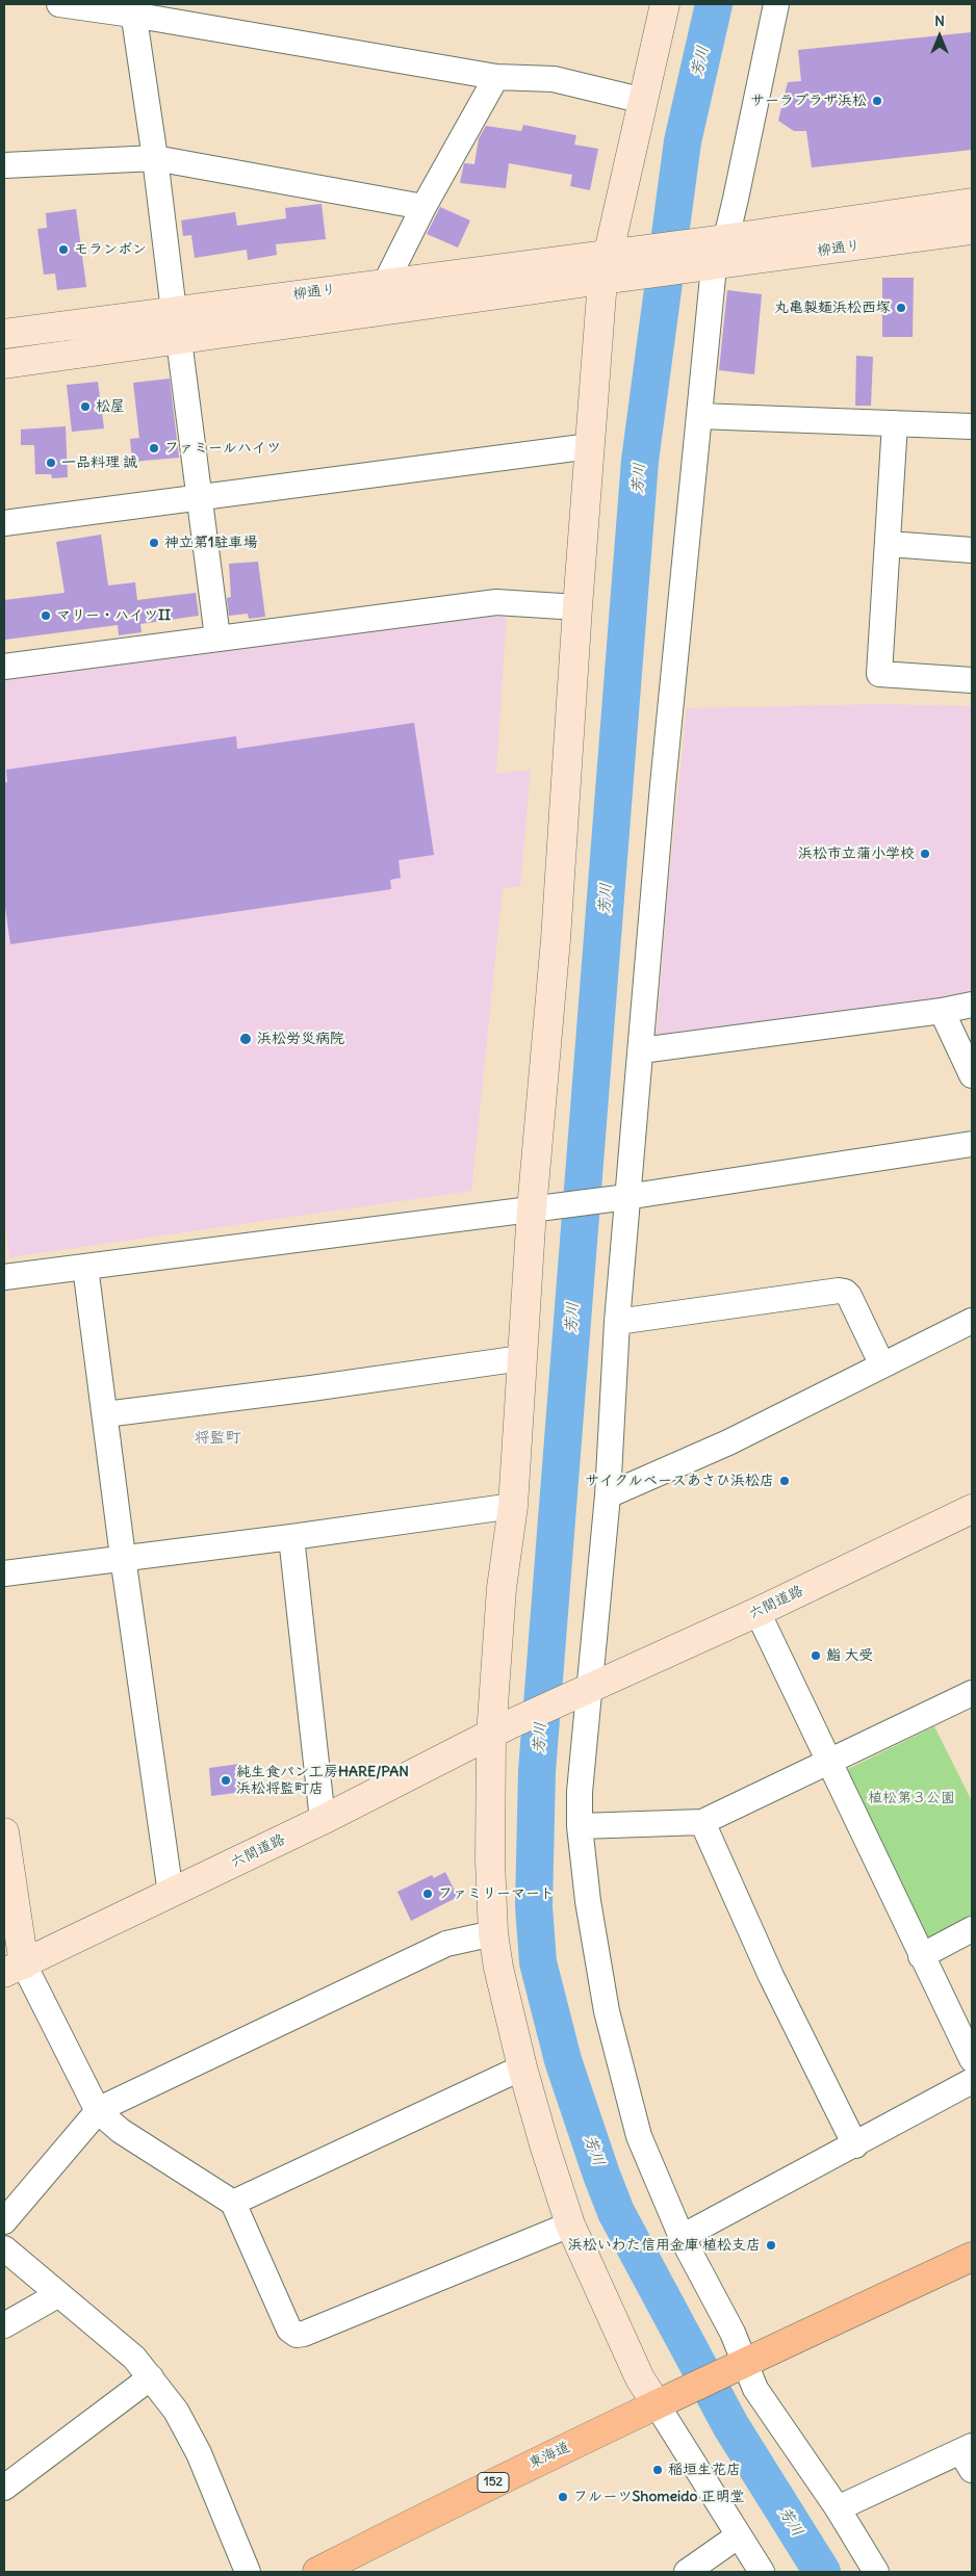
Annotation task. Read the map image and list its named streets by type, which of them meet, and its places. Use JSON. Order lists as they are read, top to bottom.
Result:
{
  "streets": {
    "highway": ["東海道", "152"],
    "street": ["柳通り", "六間道路"]
  },
  "crossings": [
    ["東海道", "152"]
  ],
  "districts": ["将監町"],
  "water": ["芳川"],
  "parks": ["植松第３公園"],
  "places": [
    "サーラプラザ浜松",
    "モランボン",
    "丸亀製麺浜松西塚",
    "松屋",
    "ファミールハイツ",
    "一品料理 誠",
    "神立第1駐車場",
    "マリー・ハイツII",
    "浜松市立蒲小学校",
    "浜松労災病院",
    "サイクルベースあさひ浜松店",
    "鮨 大受",
    "純生食パン工房HARE/PAN 浜松将監町店",
    "ファミリーマート",
    "浜松いわた信用金庫 植松支店",
    "稲垣生花店",
    "フルーツShomeido 正明堂"
  ],
  "north": "top"
}
